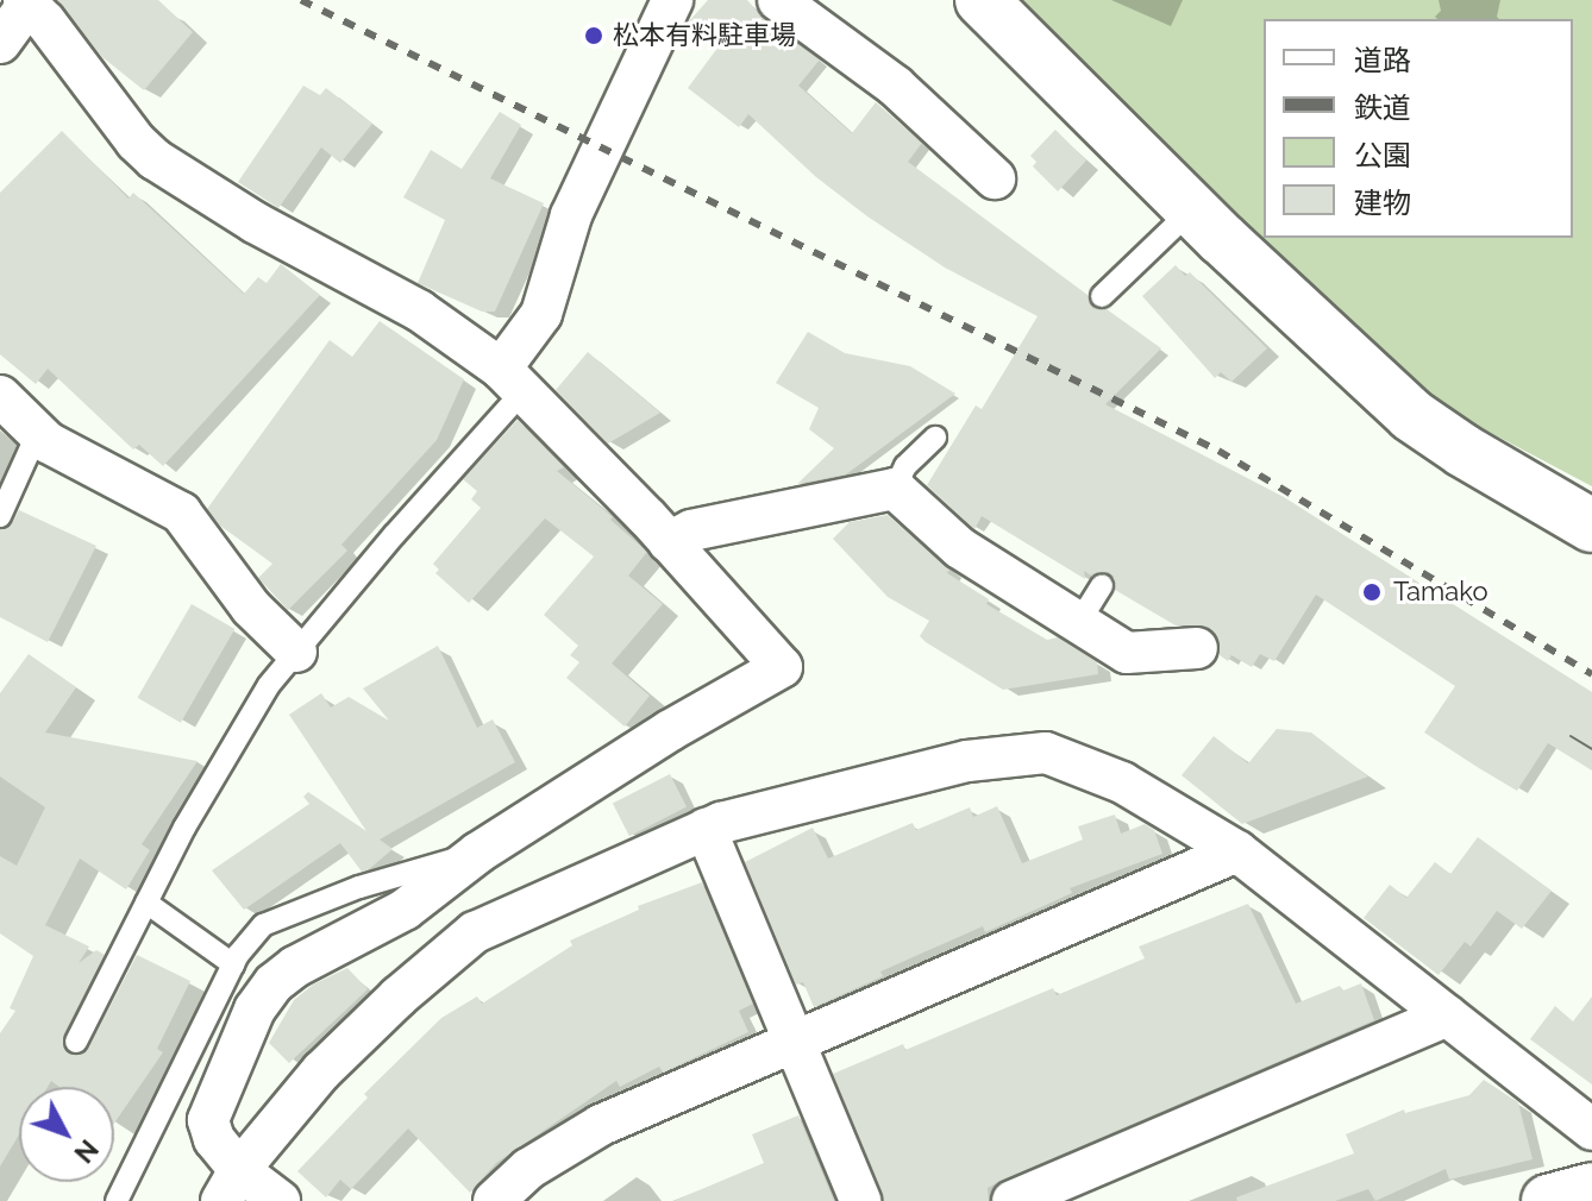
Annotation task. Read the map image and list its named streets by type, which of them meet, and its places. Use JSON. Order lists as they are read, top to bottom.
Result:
{
  "places": ["松本有料駐車場", "Tamako"],
  "legend": [
    "道路",
    "鉄道",
    "公園",
    "建物"
  ],
  "north": "bottom right"
}
